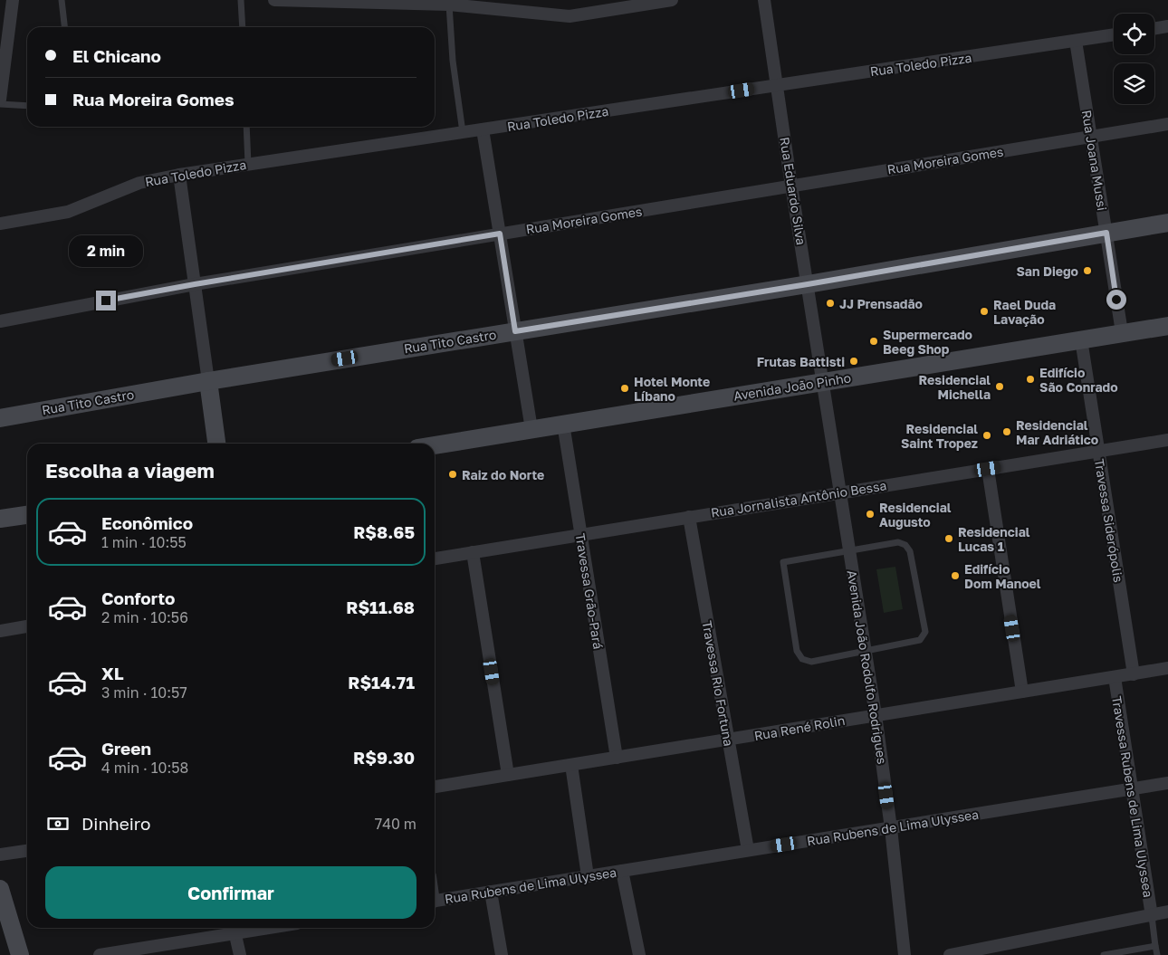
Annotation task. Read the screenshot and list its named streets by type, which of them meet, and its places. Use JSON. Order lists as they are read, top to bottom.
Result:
{
  "streets": {
    "main road": ["Rua Tito Castro", "Avenida João Pinho"],
    "street": [
      "Rua Toledo Pizza",
      "Rua Moreira Gomes",
      "Rua Joana Mussi",
      "Rua Eduardo Silva",
      "Rua Jornalista Antônio Bessa",
      "Travessa Siderópolis",
      "Travessa Grão-Pará",
      "Avenida João Rodolfo Rodrigues",
      "Travessa Rio Fortuna",
      "Rua René Rolin",
      "Travessa Rubens de Lima Ulyssea",
      "Rua Rubens de Lima Ulyssea"
    ]
  },
  "crossings": [
    ["Rua Toledo Pizza", "Rua Joana Mussi"],
    ["Rua Toledo Pizza", "Rua Eduardo Silva"],
    ["Rua Moreira Gomes", "Rua Joana Mussi"],
    ["Rua Moreira Gomes", "Rua Eduardo Silva"],
    ["Rua Joana Mussi", "Rua Tito Castro"],
    ["Rua Joana Mussi", "Avenida João Pinho"],
    ["Rua Eduardo Silva", "Rua Tito Castro"],
    ["Rua Eduardo Silva", "Avenida João Pinho"],
    ["Rua Eduardo Silva", "Avenida João Rodolfo Rodrigues"],
    ["Avenida João Pinho", "Travessa Siderópolis"],
    ["Avenida João Pinho", "Travessa Grão-Pará"],
    ["Avenida João Pinho", "Avenida João Rodolfo Rodrigues"],
    ["Rua Jornalista Antônio Bessa", "Travessa Siderópolis"],
    ["Rua Jornalista Antônio Bessa", "Travessa Grão-Pará"],
    ["Rua Jornalista Antônio Bessa", "Avenida João Rodolfo Rodrigues"],
    ["Rua Jornalista Antônio Bessa", "Travessa Rio Fortuna"],
    ["Travessa Siderópolis", "Rua René Rolin"],
    ["Travessa Grão-Pará", "Rua René Rolin"],
    ["Avenida João Rodolfo Rodrigues", "Rua René Rolin"],
    ["Avenida João Rodolfo Rodrigues", "Rua Rubens de Lima Ulyssea"],
    ["Travessa Rio Fortuna", "Rua René Rolin"],
    ["Travessa Rio Fortuna", "Rua Rubens de Lima Ulyssea"],
    ["Rua René Rolin", "Travessa Rubens de Lima Ulyssea"],
    ["Travessa Rubens de Lima Ulyssea", "Rua Rubens de Lima Ulyssea"]
  ],
  "places": [
    "San Diego",
    "JJ Prensadão",
    "Rael Duda Lavação",
    "Supermercado Beeg Shop",
    "Frutas Battisti",
    "Edifício São Conrado",
    "Residencial Michella",
    "Hotel Monte Líbano",
    "Residencial Mar Adriático",
    "Residencial Saint Tropez",
    "Raiz do Norte",
    "Residencial Augusto",
    "Residencial Lucas 1",
    "Edifício Dom Manoel"
  ],
  "page": {
    "banner": ["El Chicano", "Rua Moreira Gomes"],
    "bubble": "2 min",
    "heading": "Escolha a viagem",
    "list": [
      {
        "name": "Econômico",
        "note": "1 min · 10:55",
        "value": "R$8.65"
      },
      {
        "name": "Conforto",
        "note": "2 min · 10:56",
        "value": "R$11.68"
      },
      {
        "name": "XL",
        "note": "3 min · 10:57",
        "value": "R$14.71"
      },
      {
        "name": "Green",
        "note": "4 min · 10:58",
        "value": "R$9.30"
      }
    ],
    "pay": ["Dinheiro", "740 m"],
    "buttons": "Confirmar"
  }
}
